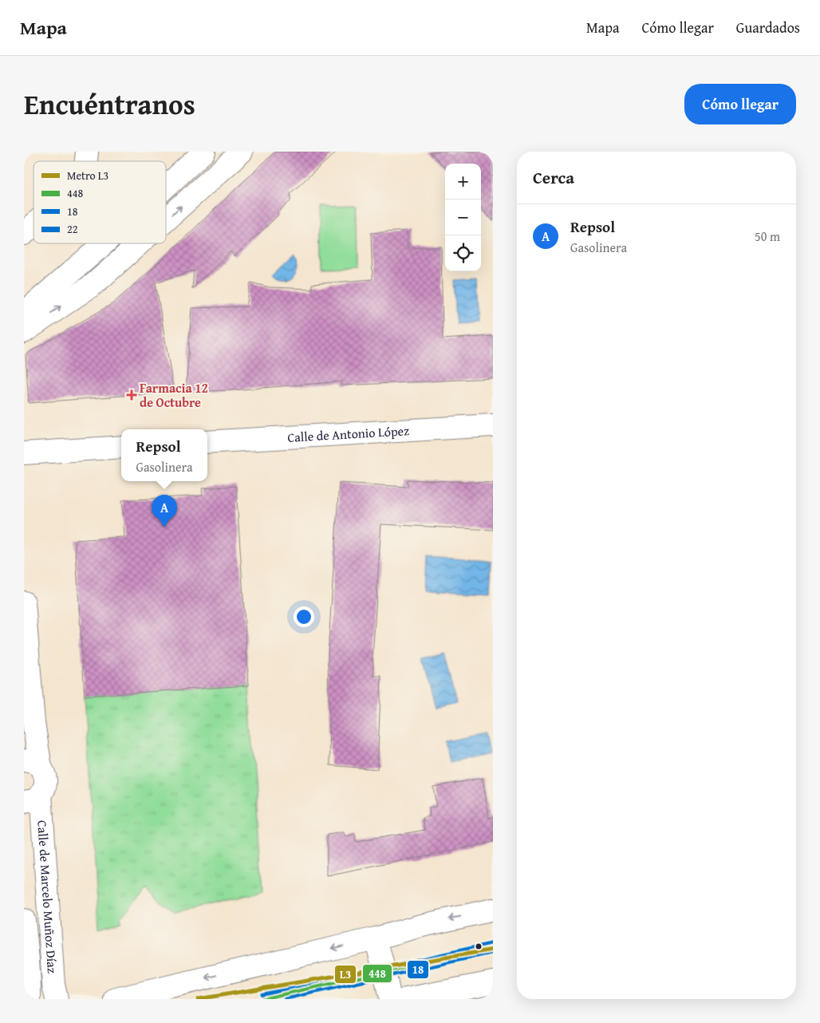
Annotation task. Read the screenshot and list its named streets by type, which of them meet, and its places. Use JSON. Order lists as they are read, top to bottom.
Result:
{
  "streets": {
    "street": ["Calle de Antonio López", "Calle de Marcelo Muñoz Díaz"]
  },
  "places": {
    "health": ["Farmacia 12 de Octubre"]
  },
  "lines": [
    "transit line 22",
    "transit line 448",
    "metro line L3",
    "transit line 18"
  ],
  "legend": [
    "Metro L3",
    "448",
    "18",
    "22"
  ],
  "page": {
    "header": "Mapa",
    "nav": ["Mapa", "Cómo llegar", "Guardados"],
    "title": "Encuéntranos",
    "buttons": "Cómo llegar",
    "heading": "Cerca",
    "map_buttons": ["+", "−"],
    "list": [
      {
        "mark": "A",
        "name": "Repsol",
        "note": "Gasolinera",
        "value": "50 m"
      }
    ],
    "popup": ["Repsol", "Gasolinera"],
    "pins": "A"
  }
}
